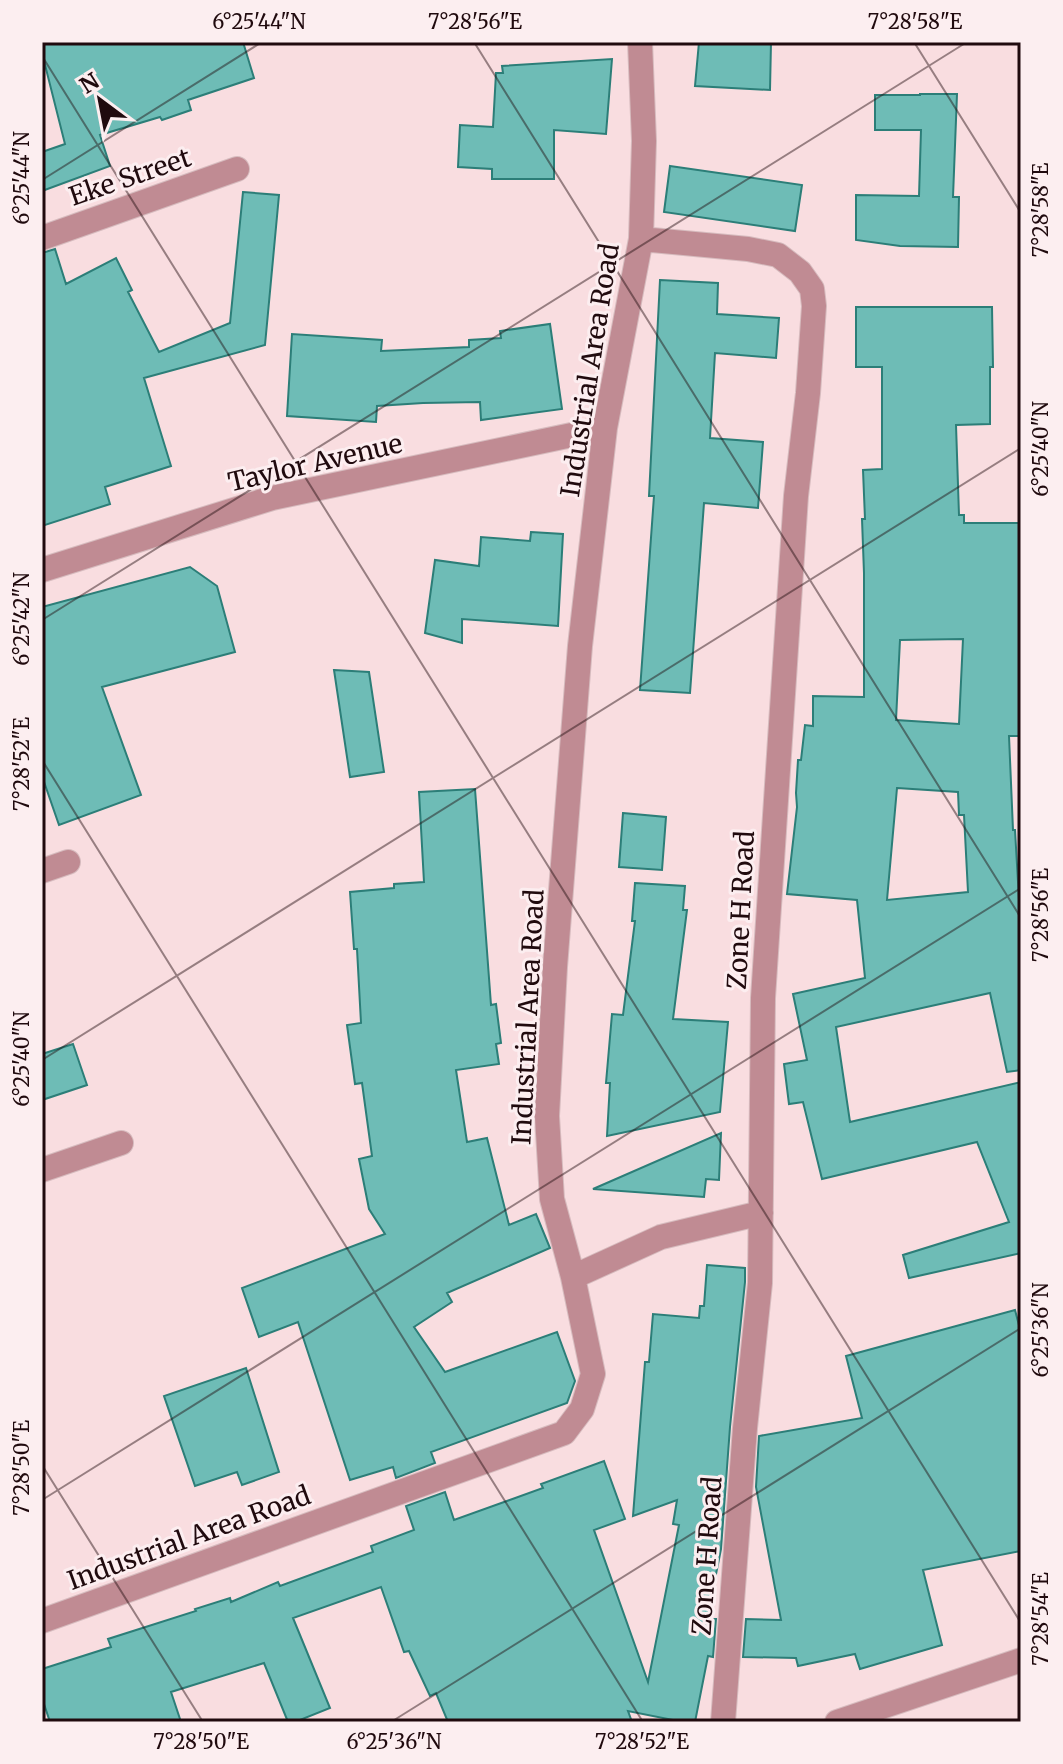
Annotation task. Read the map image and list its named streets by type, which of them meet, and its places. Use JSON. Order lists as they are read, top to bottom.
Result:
{
  "streets": {
    "street": [
      "Eke Street",
      "Industrial Area Road",
      "Taylor Avenue",
      "Zone H Road"
    ]
  },
  "crossings": [
    ["Industrial Area Road", "Taylor Avenue"],
    ["Industrial Area Road", "Zone H Road"]
  ],
  "north": "top left",
  "coordinates": [
    "6°25'44\"N",
    "7°28'56\"E",
    "7°28'58\"E",
    "6°25'40\"N",
    "6°25'42\"N",
    "7°28'52\"E",
    "6°25'36\"N",
    "7°28'50\"E",
    "7°28'54\"E"
  ]
}
